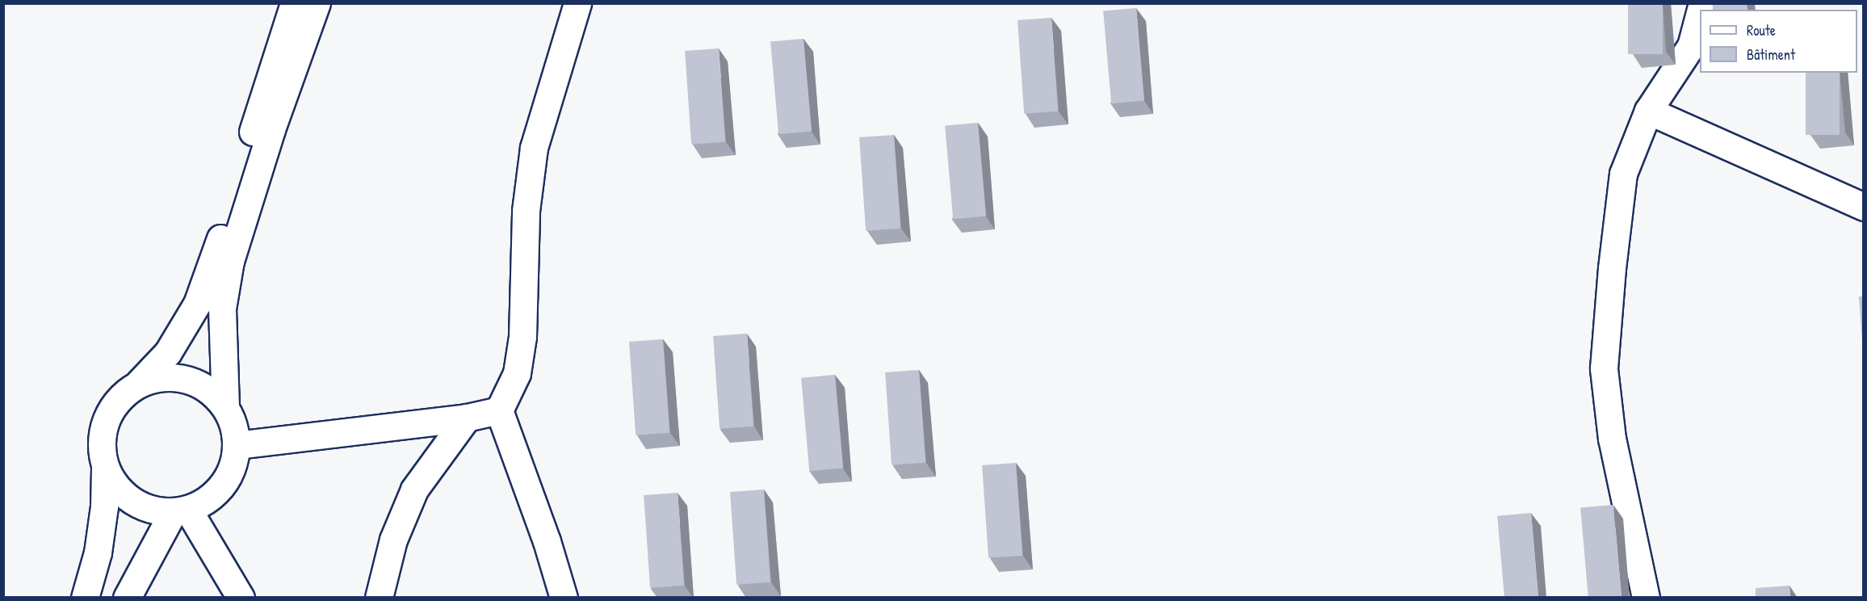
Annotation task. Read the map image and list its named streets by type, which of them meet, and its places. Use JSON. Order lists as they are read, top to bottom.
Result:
{
  "legend": ["Route", "Bâtiment"]
}
